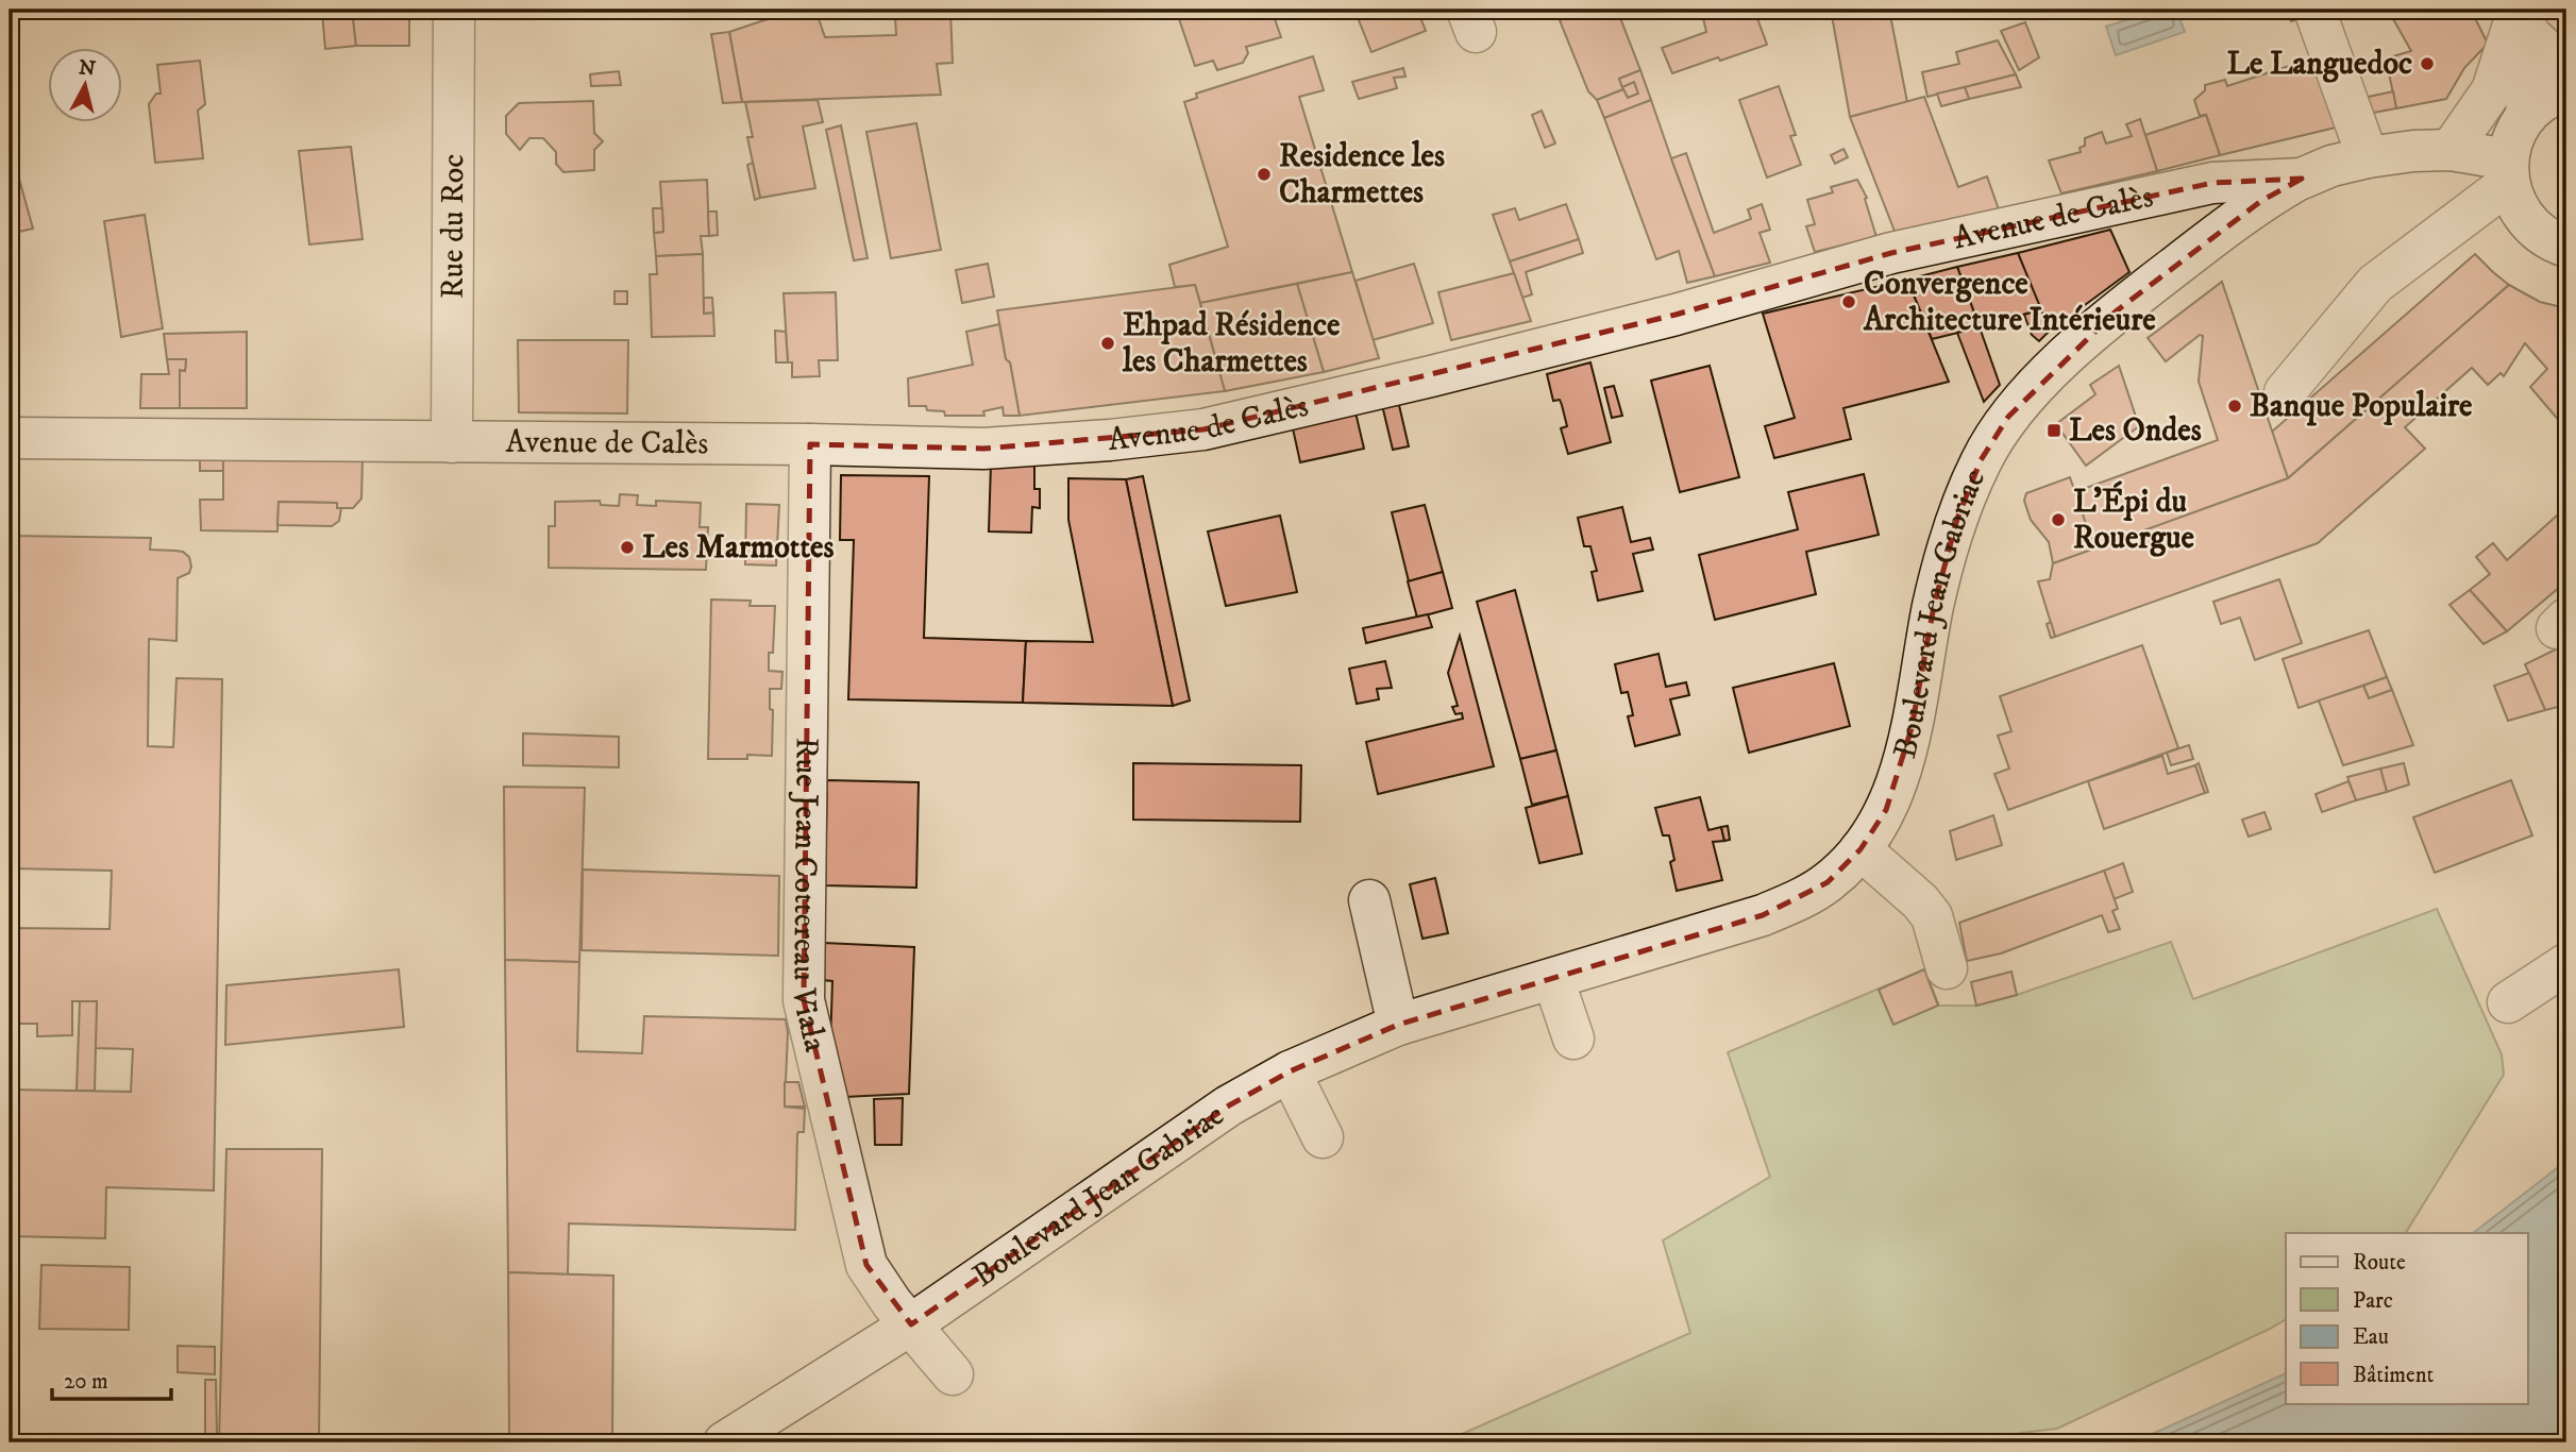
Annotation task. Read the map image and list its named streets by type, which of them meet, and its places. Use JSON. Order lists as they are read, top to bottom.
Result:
{
  "streets": {
    "street": [
      "Avenue de Calès",
      "Rue du Roc",
      "Boulevard Jean Gabriac",
      "Rue Jean Cottereau Viala"
    ]
  },
  "crossings": [
    ["Avenue de Calès", "Rue du Roc"],
    ["Avenue de Calès", "Boulevard Jean Gabriac"],
    ["Avenue de Calès", "Rue Jean Cottereau Viala"],
    ["Boulevard Jean Gabriac", "Rue Jean Cottereau Viala"]
  ],
  "places": {
    "other": [
      "Le Languedoc",
      "Residence les Charmettes",
      "Convergence Architecture Intérieure",
      "Ehpad Résidence les Charmettes",
      "Banque Populaire",
      "L'Épi du Rouergue",
      "Les Marmottes"
    ],
    "transit": ["Les Ondes"]
  },
  "legend": [
    "Route",
    "Parc",
    "Eau",
    "Bâtiment"
  ],
  "scale_bar": "20 m",
  "north": "top"
}
